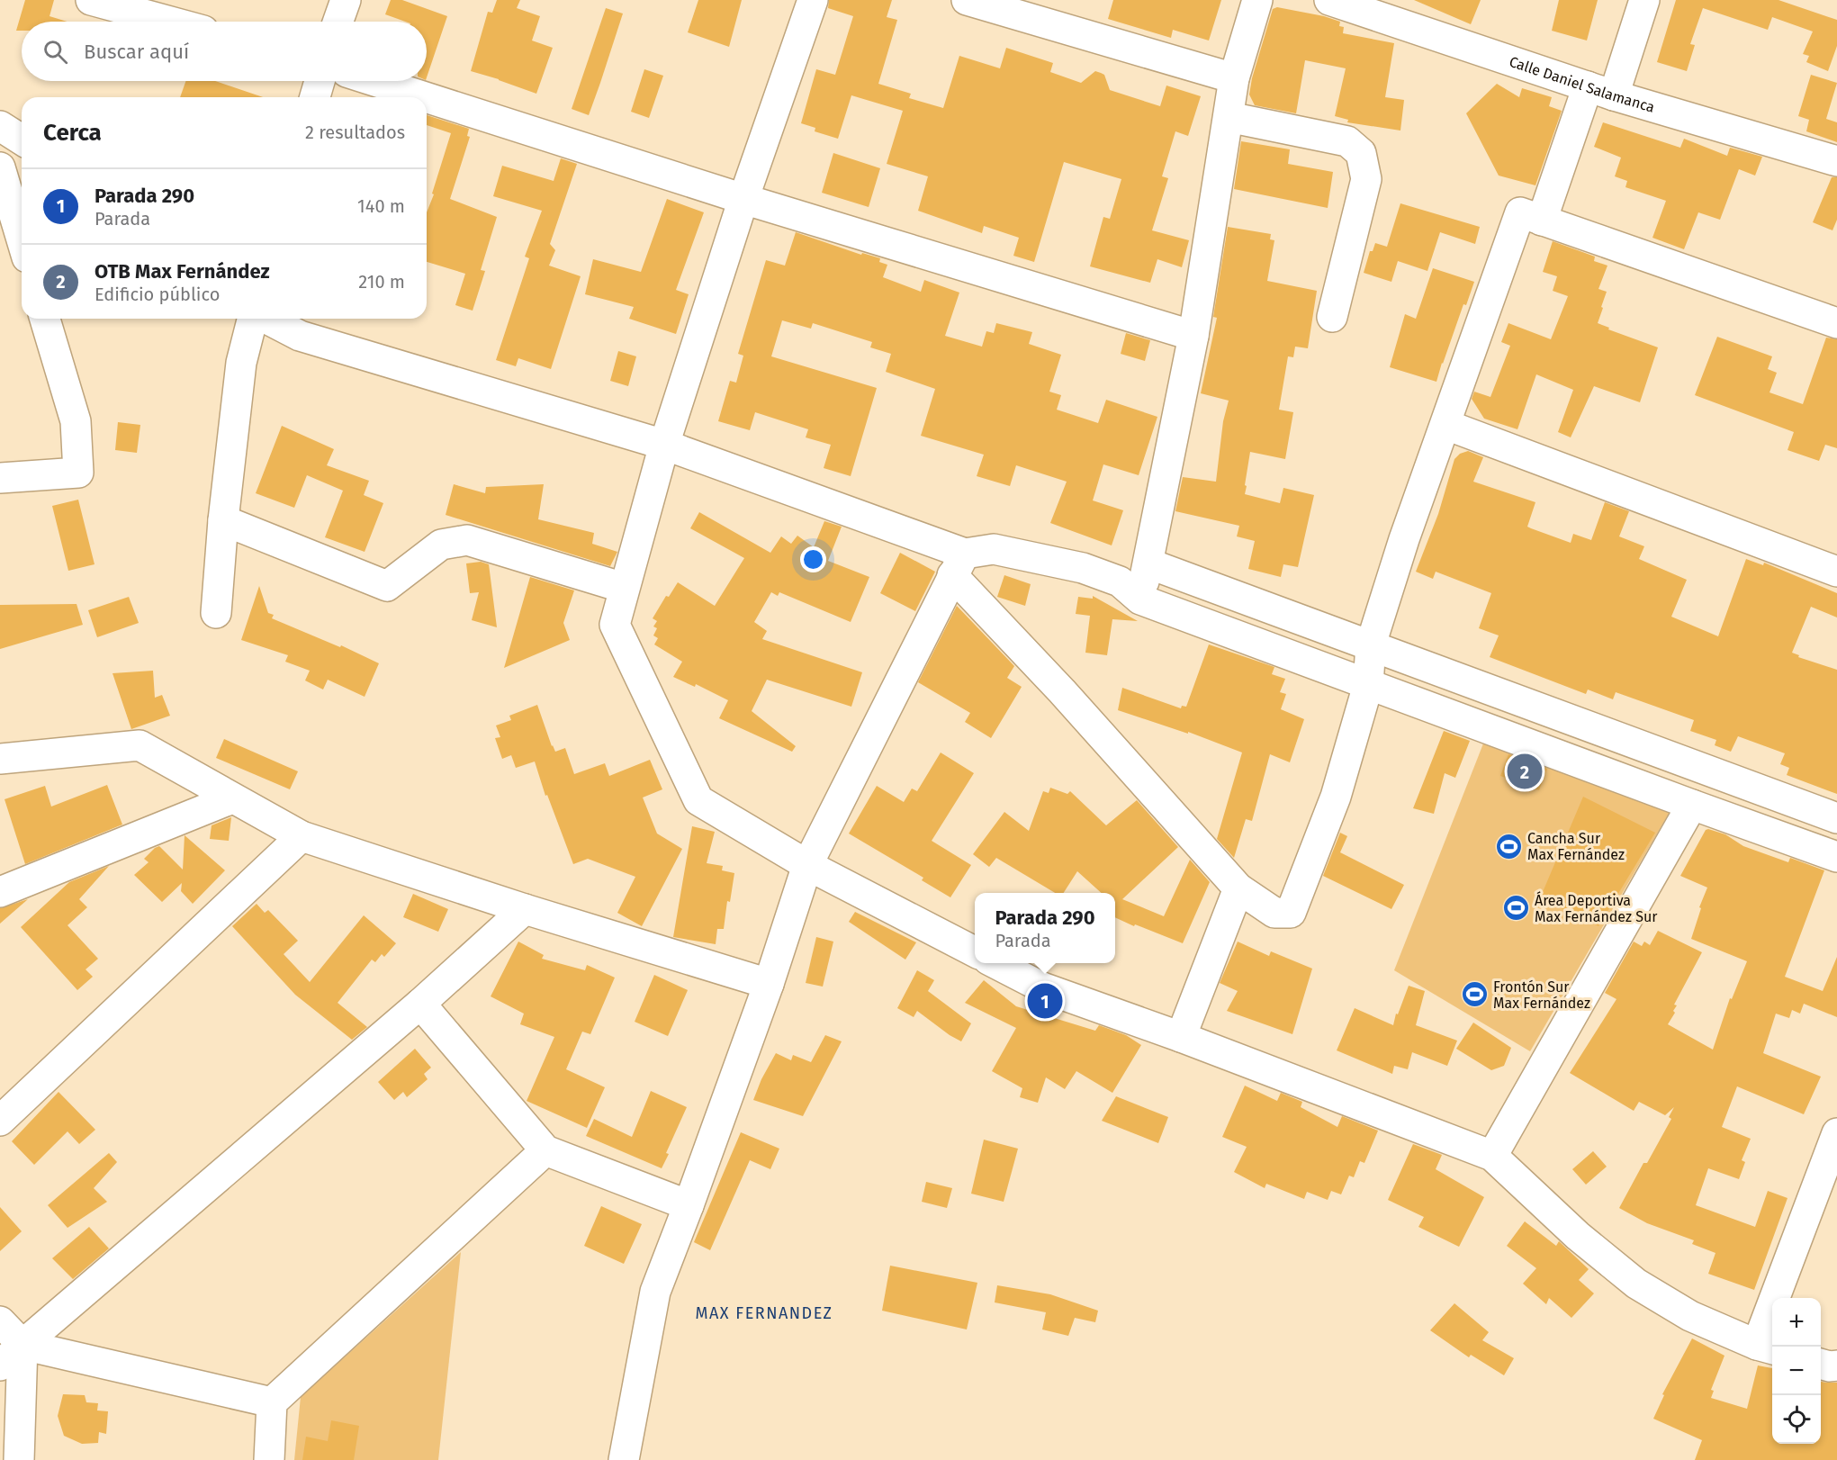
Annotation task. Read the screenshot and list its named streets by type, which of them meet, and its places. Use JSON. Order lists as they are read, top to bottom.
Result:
{
  "streets": {
    "street": ["Calle Daniel Salamanca"]
  },
  "districts": ["MAX FERNANDEZ"],
  "places": {
    "sports": ["Cancha Sur Max Fernández", "Área Deportiva Max Fernández Sur", "Frontón Sur Max Fernández"]
  },
  "page": {
    "search": "Buscar aquí",
    "heading": ["Cerca", "2 resultados"],
    "list": [
      {
        "mark": "1",
        "name": "Parada 290",
        "note": "Parada",
        "value": "140 m"
      },
      {
        "mark": "2",
        "name": "OTB Max Fernández",
        "note": "Edificio público",
        "value": "210 m"
      }
    ],
    "pins": ["2", "1"],
    "popup": ["Parada 290", "Parada"],
    "map_buttons": ["+", "−"]
  }
}
